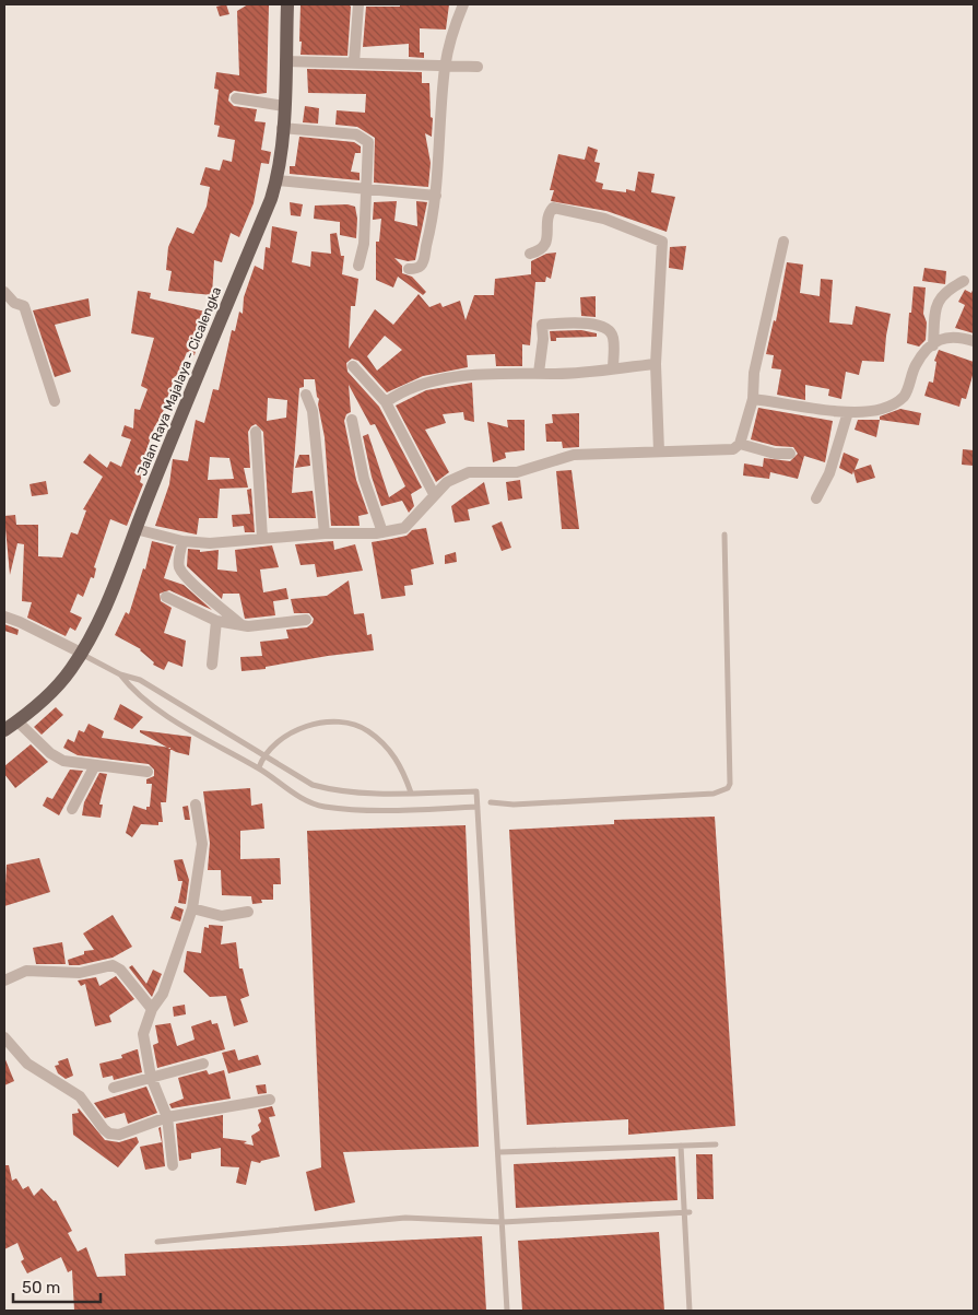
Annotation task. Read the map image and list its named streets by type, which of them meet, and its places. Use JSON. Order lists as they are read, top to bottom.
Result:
{
  "streets": {
    "main road": ["Jalan Raya Majalaya - Cicalengka"]
  },
  "scale_bar": "50 m"
}
